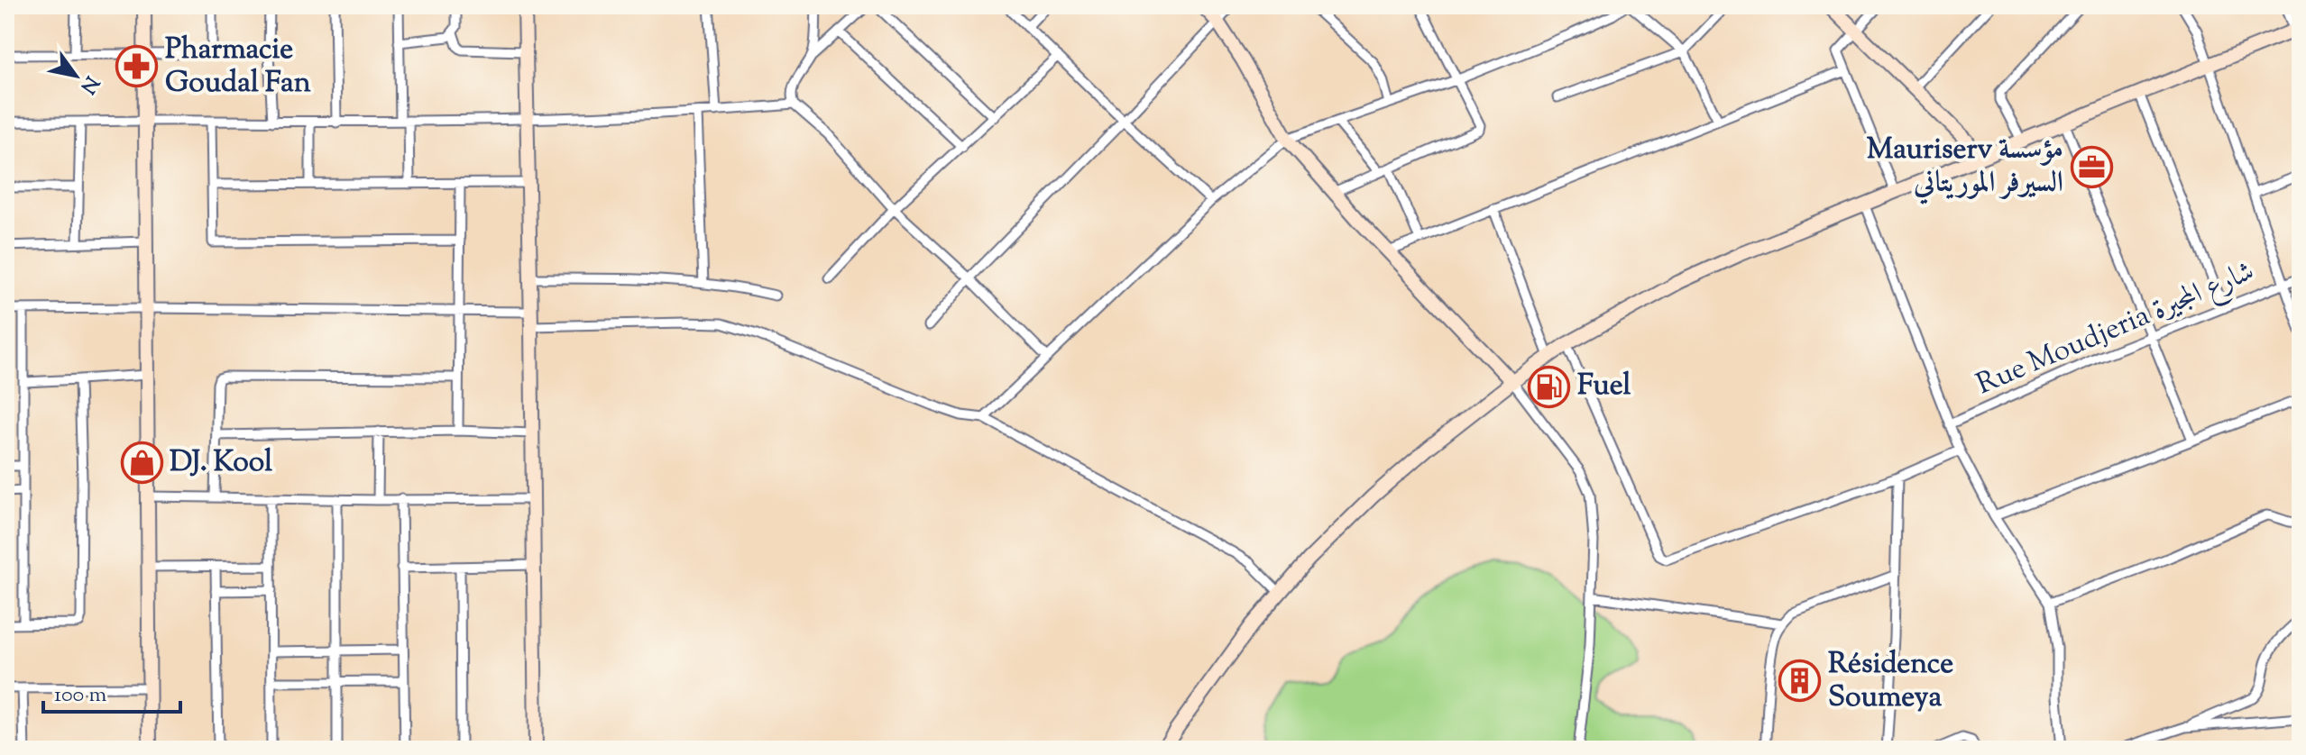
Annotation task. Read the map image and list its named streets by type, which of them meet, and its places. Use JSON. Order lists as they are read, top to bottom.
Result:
{
  "streets": {
    "street": ["Rue Moudjeria شارع المجيرة"]
  },
  "places": {
    "pharmacy": ["Pharmacie Goudal Fan"],
    "office": ["Mauriserv مؤسسة السيرفر الموريتاني"],
    "fuel station": ["Fuel"],
    "shop": ["DJ. Kool"],
    "building": ["Résidence Soumeya"]
  },
  "scale_bar": "100 m",
  "north": "bottom right"
}
